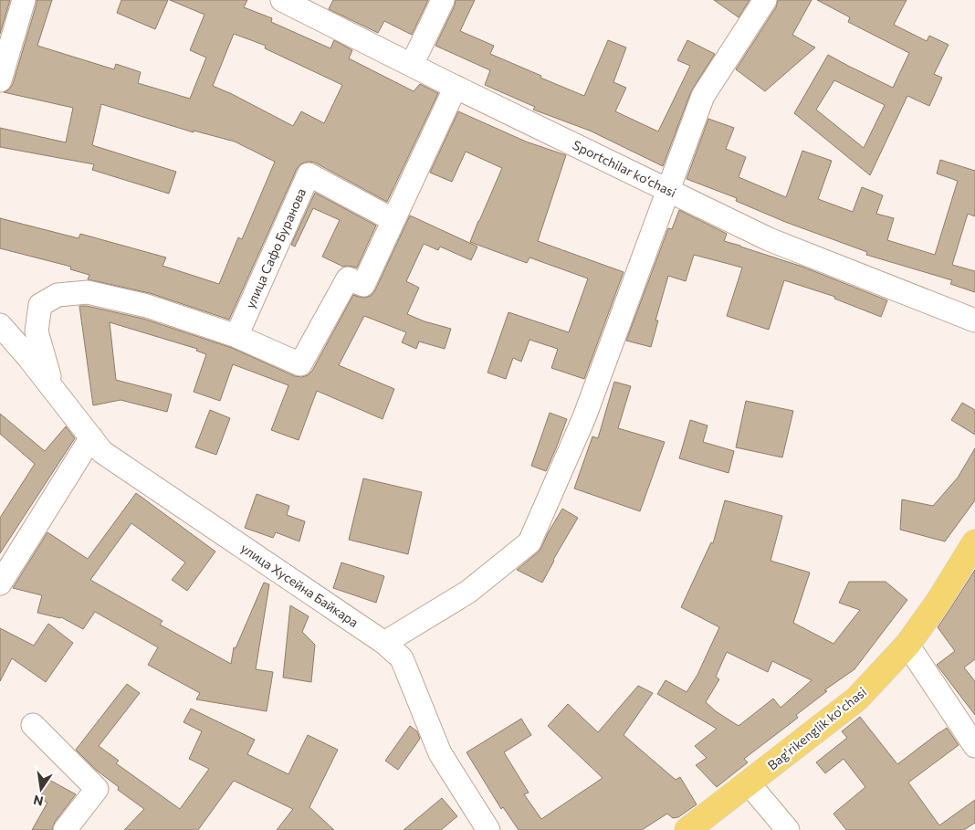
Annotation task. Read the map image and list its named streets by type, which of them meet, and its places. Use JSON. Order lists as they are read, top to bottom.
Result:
{
  "streets": {
    "main road": ["Bag'rikenglik ko'chasi"],
    "street": ["Sportchilar ko‘chasi", "улица Сафо Буранова", "улица Хусейна Байкара"]
  },
  "crossings": [
    ["улица Сафо Буранова", "улица Хусейна Байкара"]
  ],
  "north": "bottom"
}
